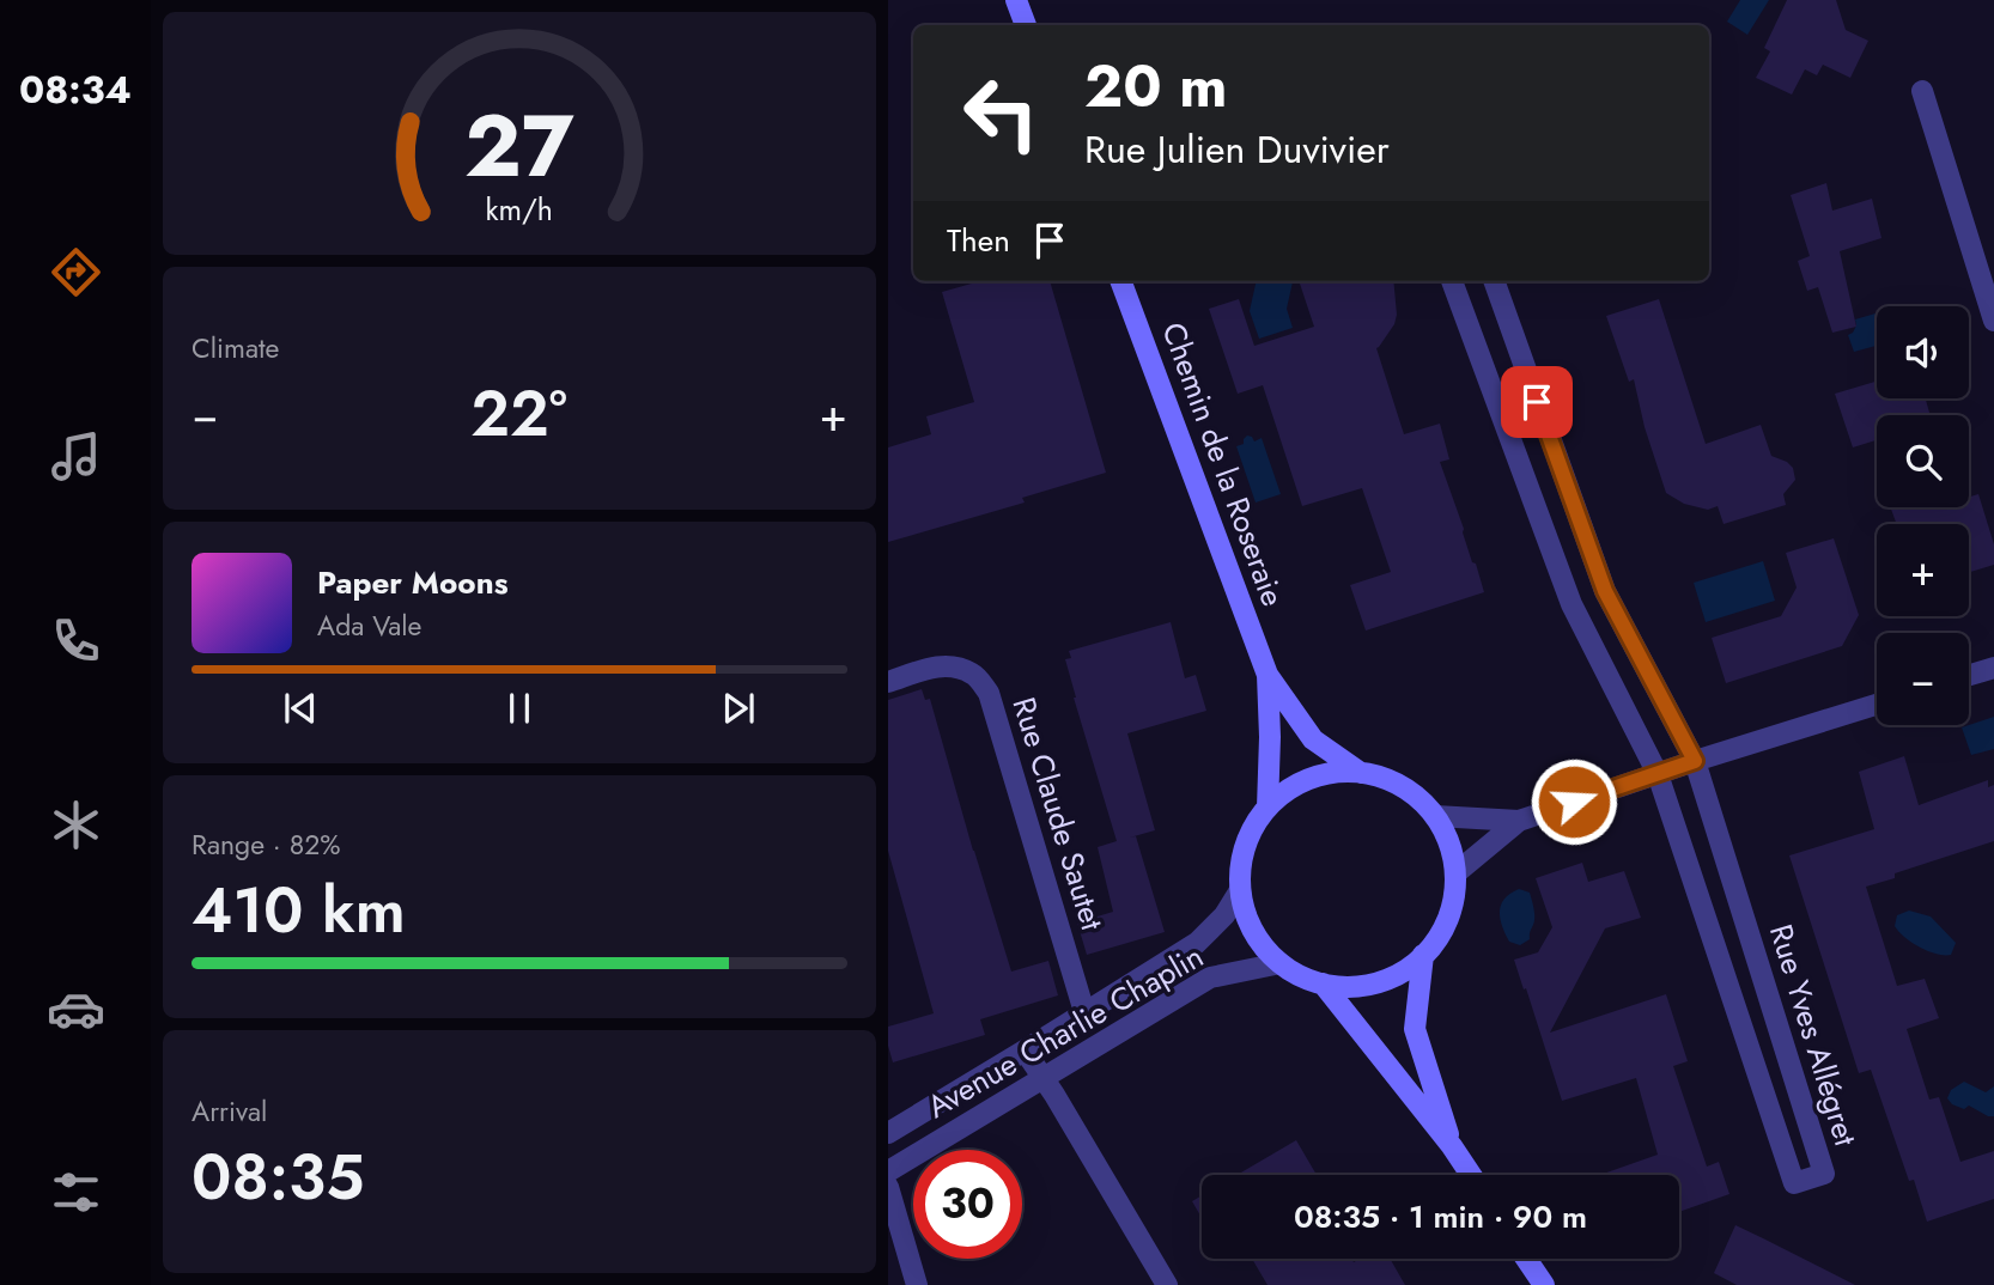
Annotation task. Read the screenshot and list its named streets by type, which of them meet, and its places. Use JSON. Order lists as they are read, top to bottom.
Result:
{
  "streets": {
    "street": [
      "Chemin de la Roseraie",
      "Rue Claude Sautet",
      "Avenue Charlie Chaplin",
      "Rue Yves Allégret"
    ]
  },
  "crossings": [
    ["Chemin de la Roseraie", "Avenue Charlie Chaplin"],
    ["Rue Claude Sautet", "Avenue Charlie Chaplin"]
  ],
  "page": {
    "tabs": "08:34",
    "turn": ["20 m", "Rue Julien Duvivier"],
    "then": "Then",
    "tile": [
      "Climate",
      ["Range · 82%", "410 km"],
      ["Arrival", "08:35"]
    ],
    "map_buttons": ["+", "−"],
    "heat": ["−", "22°", "+"],
    "song": ["Paper Moons", "Ada Vale"],
    "limit": "30",
    "trip": "08:35 · 1 min · 90 m",
    "gauge": ["27", "km/h"]
  }
}
